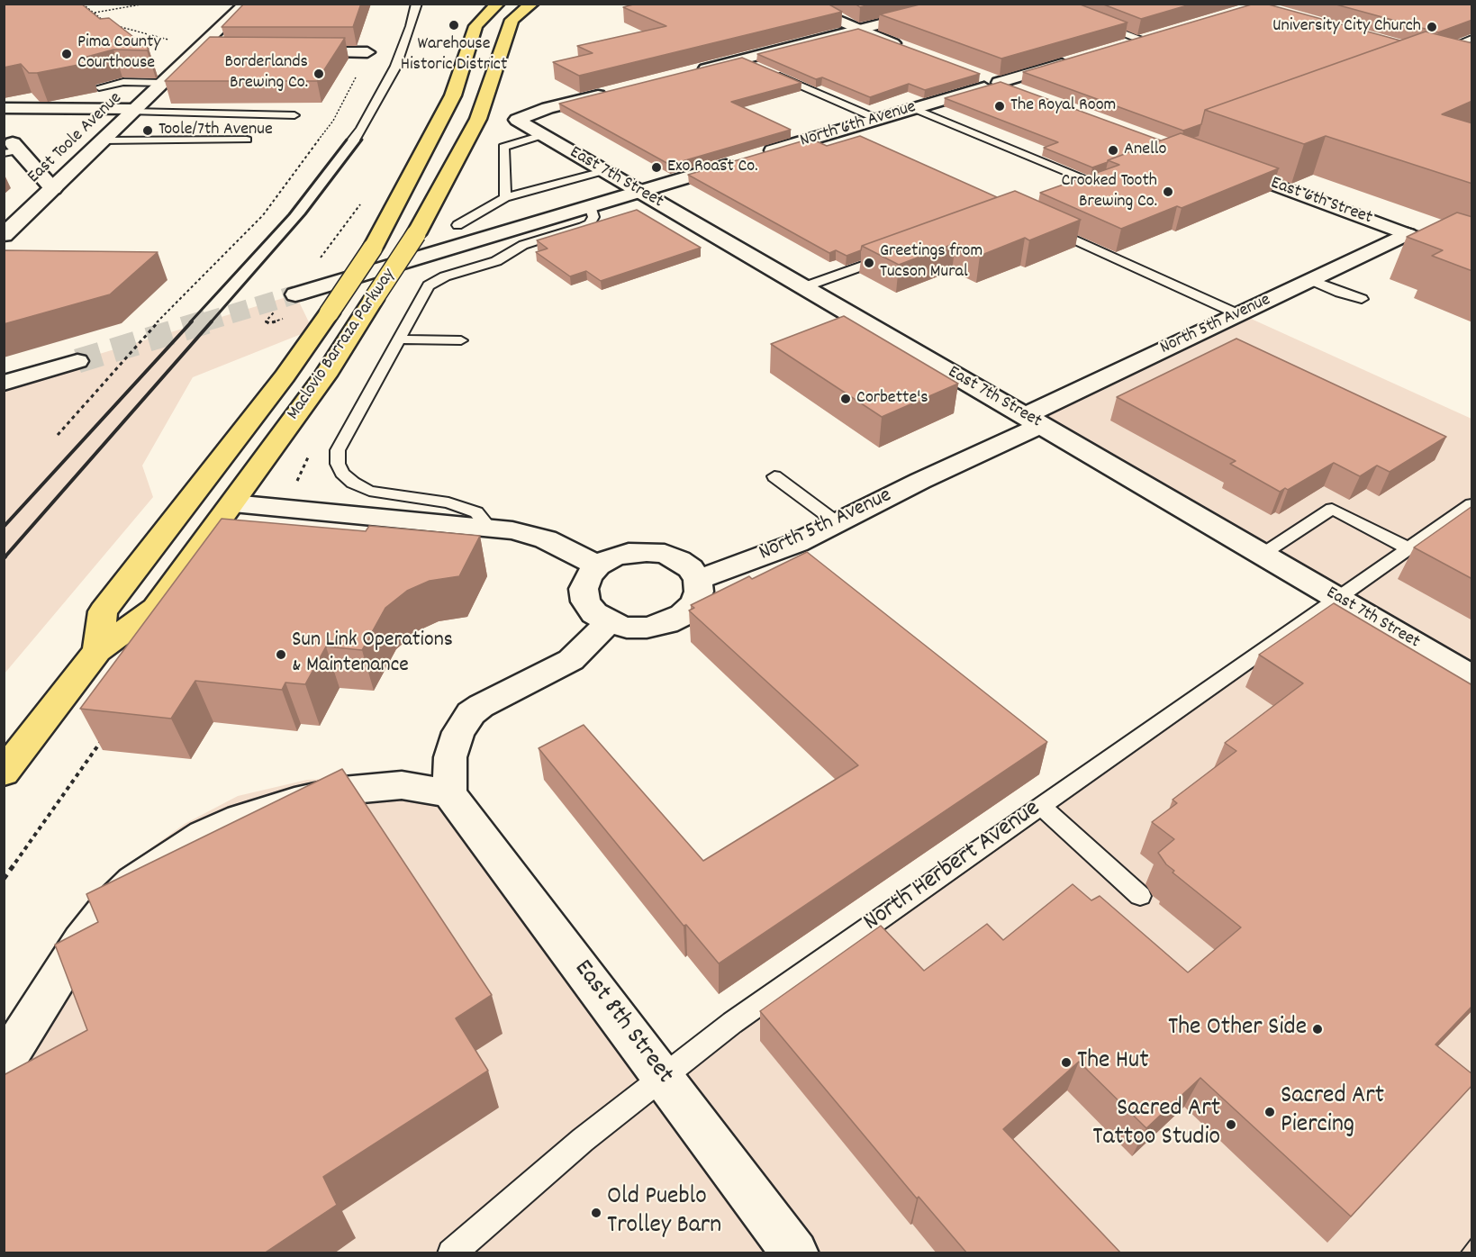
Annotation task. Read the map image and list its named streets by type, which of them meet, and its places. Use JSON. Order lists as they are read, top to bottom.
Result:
{
  "streets": {
    "main road": ["Maclovio Barraza Parkway"],
    "street": [
      "North 6th Avenue",
      "East Toole Avenue",
      "East 7th Street",
      "East 6th Street",
      "North 5th Avenue",
      "East 8th Street"
    ],
    "lane": ["North Herbert Avenue"]
  },
  "crossings": [
    ["East 7th Street", "North 5th Avenue"],
    ["East 7th Street", "North Herbert Avenue"],
    ["East 6th Street", "North 5th Avenue"],
    ["North Herbert Avenue", "East 8th Street"]
  ],
  "places": [
    "Warehouse Historic District",
    "University City Church",
    "Pima County Courthouse",
    "Borderlands Brewing Co.",
    "The Royal Room",
    "Toole/7th Avenue",
    "Anello",
    "Exo Roast Co.",
    "Crooked Tooth Brewing Co.",
    "Greetings from Tucson Mural",
    "Corbette's",
    "Sun Link Operations & Maintenance",
    "The Other Side",
    "The Hut",
    "Sacred Art Piercing",
    "Sacred Art Tattoo Studio",
    "Old Pueblo Trolley Barn"
  ]
}
